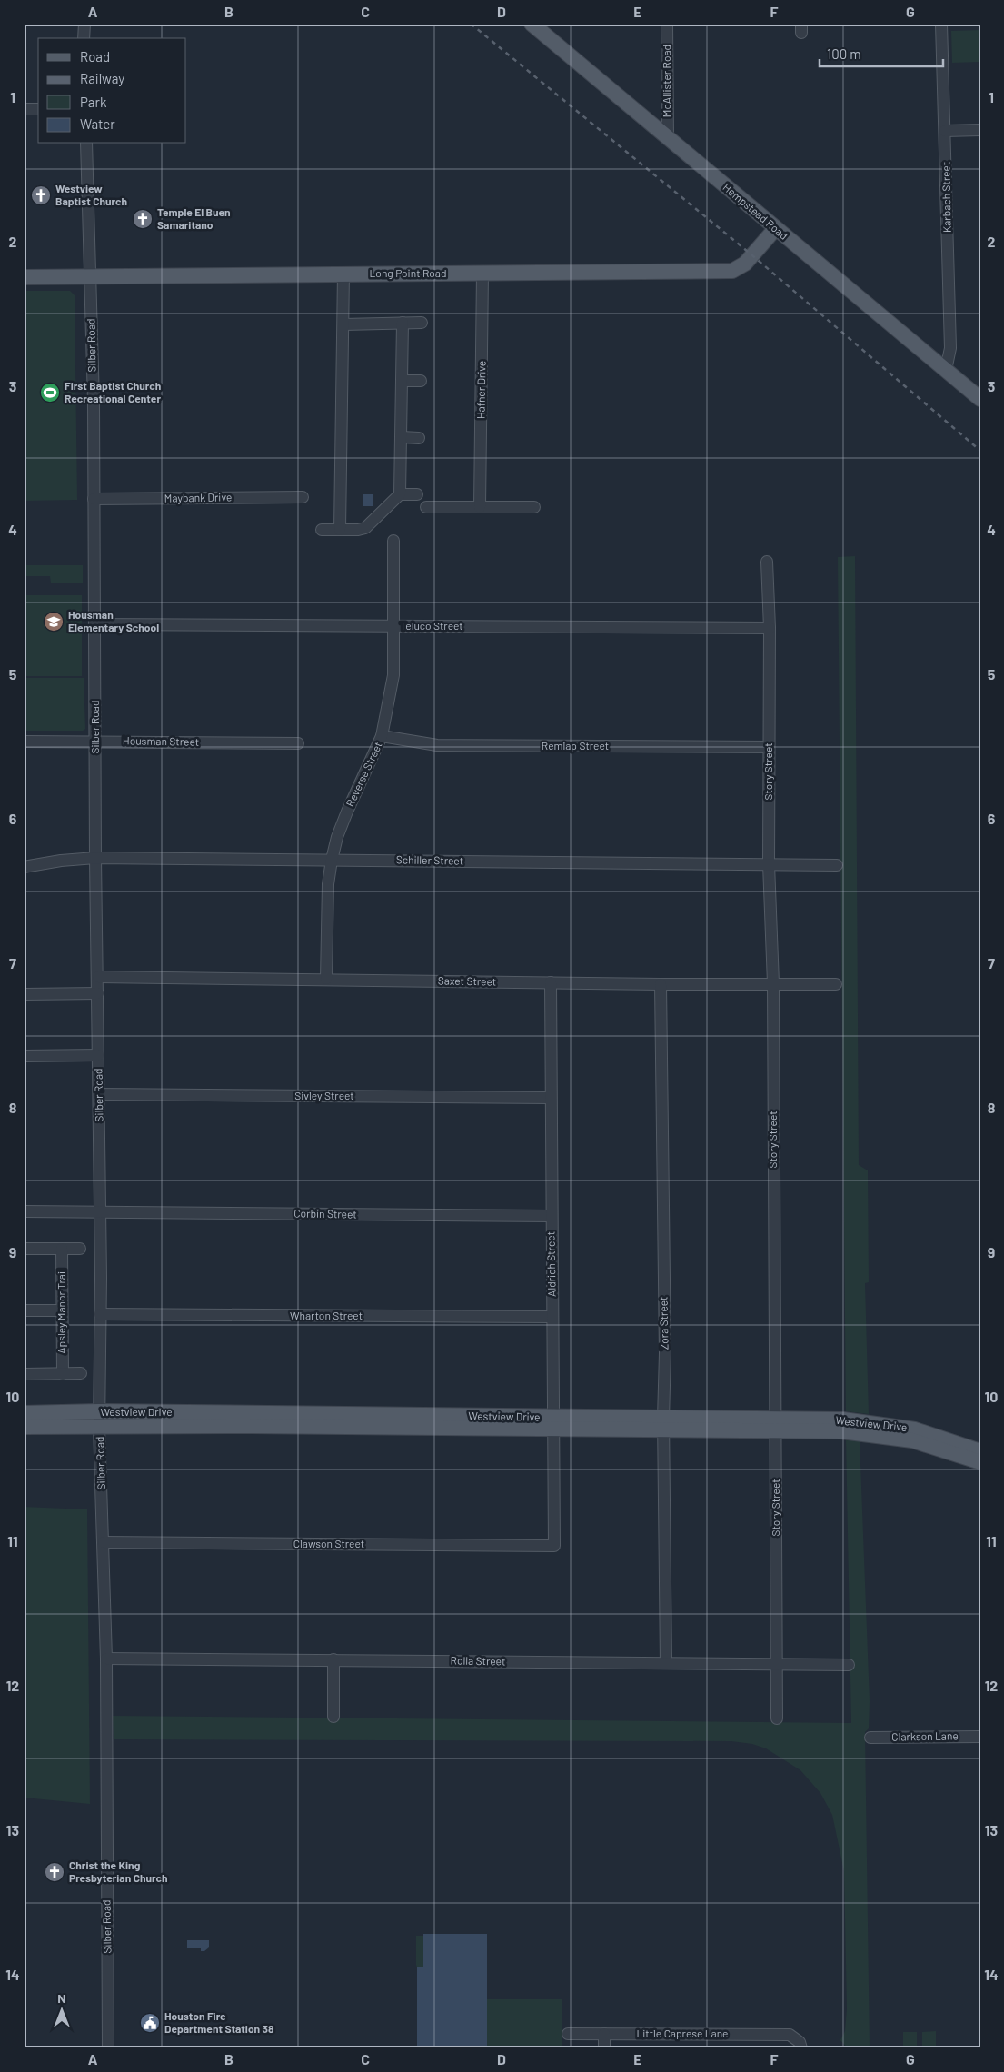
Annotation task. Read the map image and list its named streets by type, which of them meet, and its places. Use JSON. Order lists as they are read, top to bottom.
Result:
{
  "streets": {
    "main road": ["Hempstead Road", "Long Point Road", "Westview Drive"],
    "street": [
      "McAllister Road",
      "Karbach Street",
      "Silber Road",
      "Hafner Drive",
      "Maybank Drive",
      "Teluco Street",
      "Housman Street",
      "Remlap Street",
      "Story Street",
      "Reverse Street",
      "Schiller Street",
      "Saxet Street",
      "Sivley Street",
      "Corbin Street",
      "Aldrich Street",
      "Apsley Manor Trail",
      "Wharton Street",
      "Zora Street",
      "Clawson Street",
      "Rolla Street",
      "Clarkson Lane",
      "Little Caprese Lane"
    ]
  },
  "crossings": [
    ["McAllister Road", "Hempstead Road"],
    ["Karbach Street", "Hempstead Road"],
    ["Hempstead Road", "Long Point Road"],
    ["Long Point Road", "Silber Road"],
    ["Long Point Road", "Hafner Drive"],
    ["Silber Road", "Maybank Drive"],
    ["Silber Road", "Teluco Street"],
    ["Silber Road", "Housman Street"],
    ["Silber Road", "Schiller Street"],
    ["Silber Road", "Saxet Street"],
    ["Silber Road", "Sivley Street"],
    ["Silber Road", "Corbin Street"],
    ["Silber Road", "Wharton Street"],
    ["Silber Road", "Westview Drive"],
    ["Silber Road", "Clawson Street"],
    ["Silber Road", "Rolla Street"],
    ["Teluco Street", "Story Street"],
    ["Teluco Street", "Reverse Street"],
    ["Remlap Street", "Story Street"],
    ["Remlap Street", "Reverse Street"],
    ["Story Street", "Schiller Street"],
    ["Story Street", "Saxet Street"],
    ["Story Street", "Westview Drive"],
    ["Story Street", "Rolla Street"],
    ["Reverse Street", "Schiller Street"],
    ["Reverse Street", "Saxet Street"],
    ["Saxet Street", "Aldrich Street"],
    ["Saxet Street", "Zora Street"],
    ["Sivley Street", "Aldrich Street"],
    ["Corbin Street", "Aldrich Street"],
    ["Aldrich Street", "Wharton Street"],
    ["Aldrich Street", "Westview Drive"],
    ["Aldrich Street", "Clawson Street"],
    ["Zora Street", "Westview Drive"],
    ["Zora Street", "Rolla Street"]
  ],
  "places": {
    "church": ["Westview Baptist Church", "Temple El Buen Samaritano", "Christ the King Presbyterian Church"],
    "sports": ["First Baptist Church Recreational Center"],
    "school or university": ["Housman Elementary School"],
    "public building": ["Houston Fire Department Station 38"]
  },
  "legend": [
    "Road",
    "Railway",
    "Park",
    "Water"
  ],
  "scale_bar": "100 m",
  "north": "top",
  "grid": {
    "columns": [
      "A",
      "B",
      "C",
      "D",
      "E",
      "F",
      "G"
    ],
    "rows": [
      "1",
      "2",
      "3",
      "4",
      "5",
      "6",
      "7",
      "8",
      "9",
      "10",
      "11",
      "12",
      "13",
      "14"
    ]
  }
}
